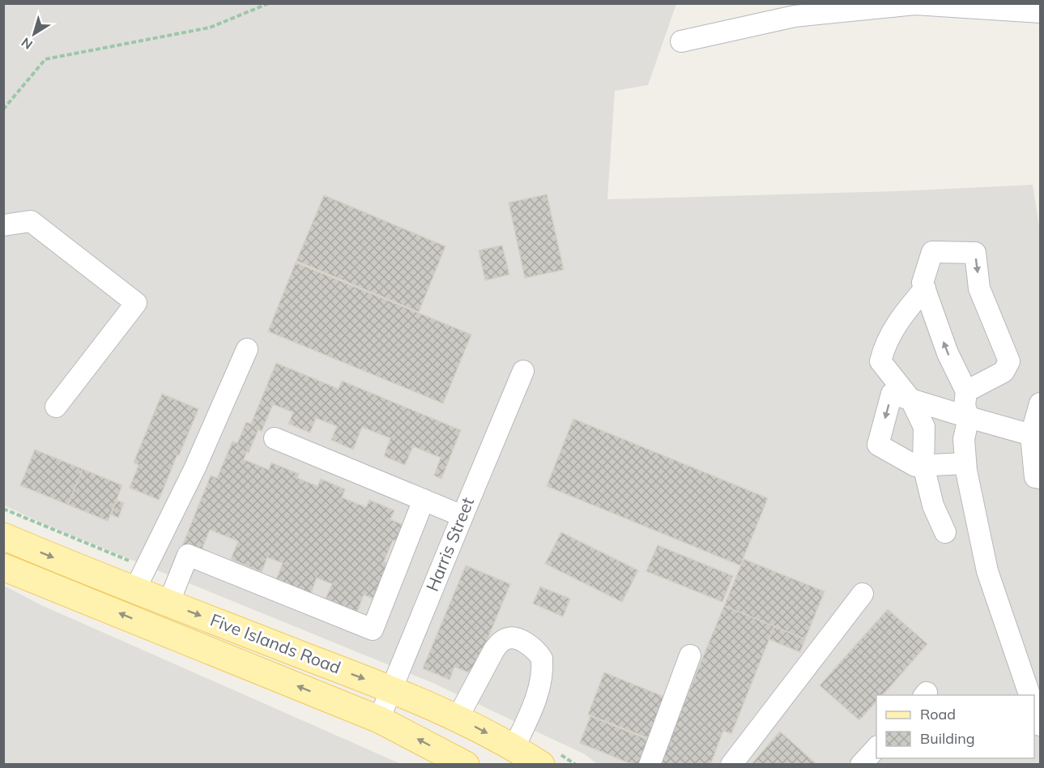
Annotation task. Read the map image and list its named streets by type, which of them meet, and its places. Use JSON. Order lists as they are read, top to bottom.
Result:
{
  "streets": {
    "main road": ["Five Islands Road"],
    "street": ["Harris Street"]
  },
  "crossings": [
    ["Harris Street", "Five Islands Road"]
  ],
  "legend": ["Road", "Building"],
  "north": "bottom left"
}
